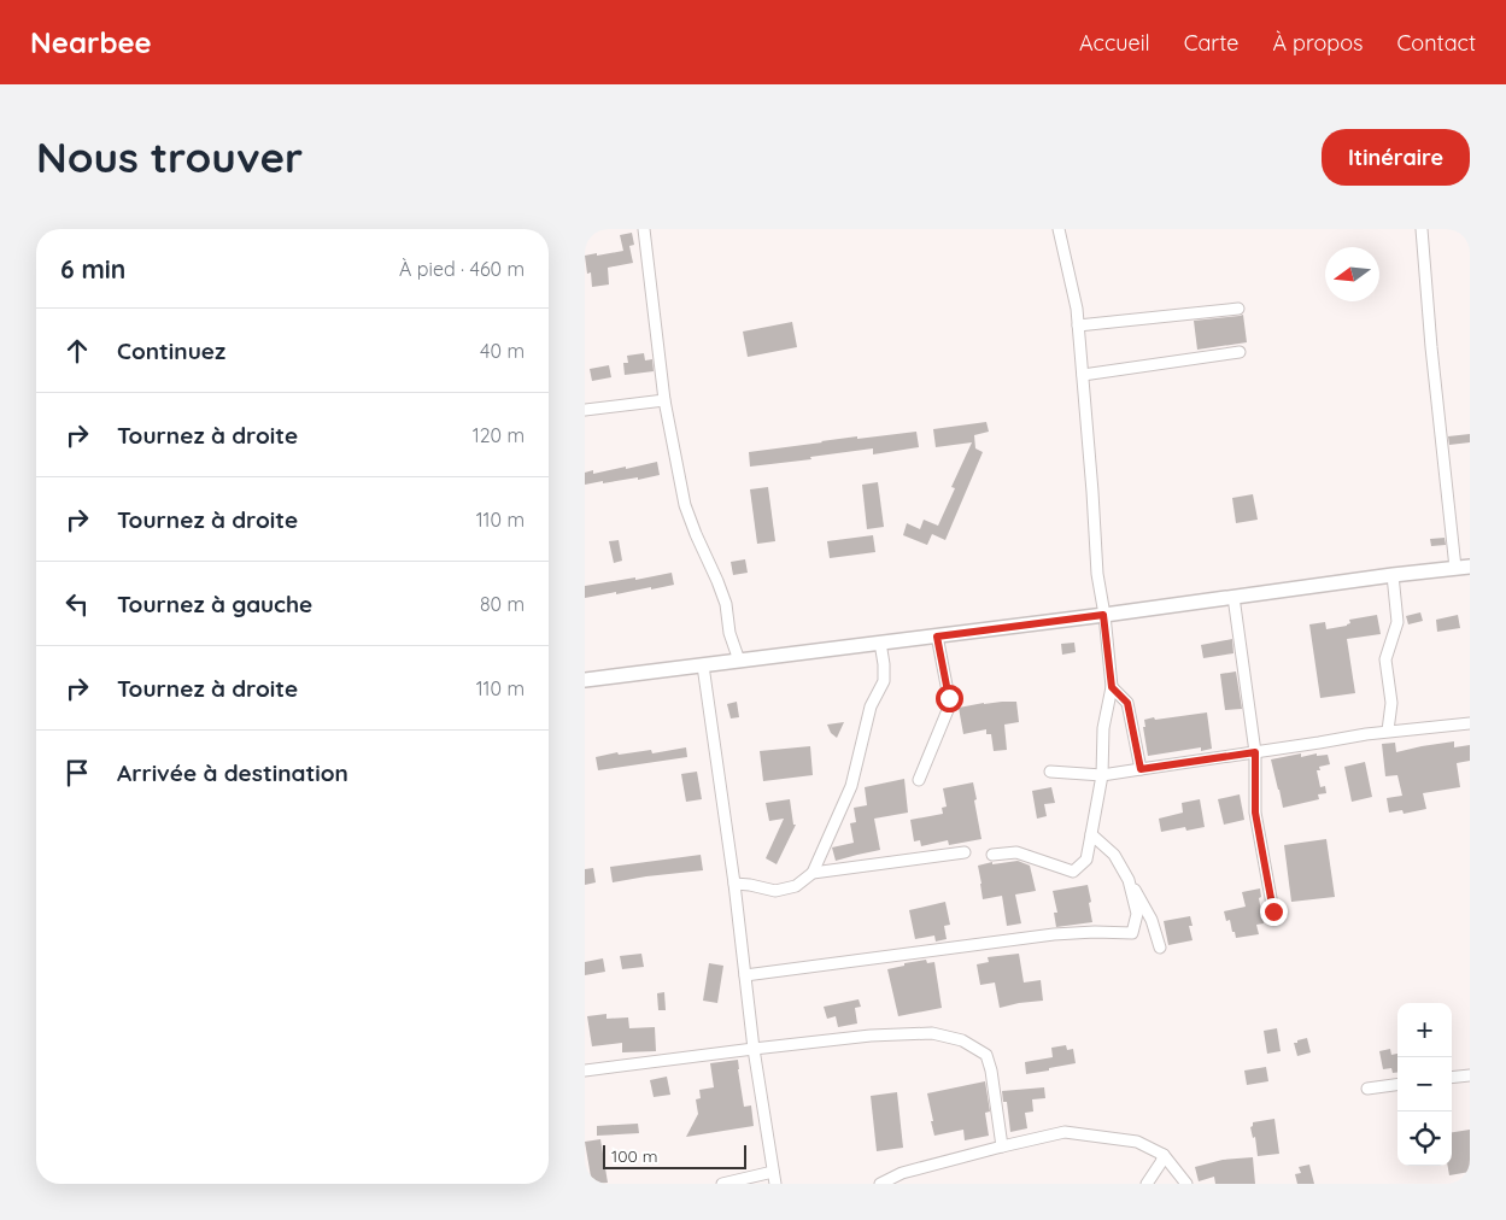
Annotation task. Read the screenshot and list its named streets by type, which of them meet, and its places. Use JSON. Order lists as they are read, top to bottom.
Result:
{
  "scale_bar": "100 m",
  "north": "left",
  "page": {
    "header": "Nearbee",
    "nav": [
      "Accueil",
      "Carte",
      "À propos",
      "Contact"
    ],
    "buttons": "Itinéraire",
    "title": "Nous trouver",
    "heading": ["6 min", "À pied · 460 m"],
    "list": [
      ["Continuez", "40 m"],
      ["Tournez à droite", "120 m"],
      ["Tournez à droite", "110 m"],
      ["Tournez à gauche", "80 m"],
      ["Tournez à droite", "110 m"],
      "Arrivée à destination"
    ],
    "map_buttons": ["+", "−"],
    "scale": "100 m"
  }
}
